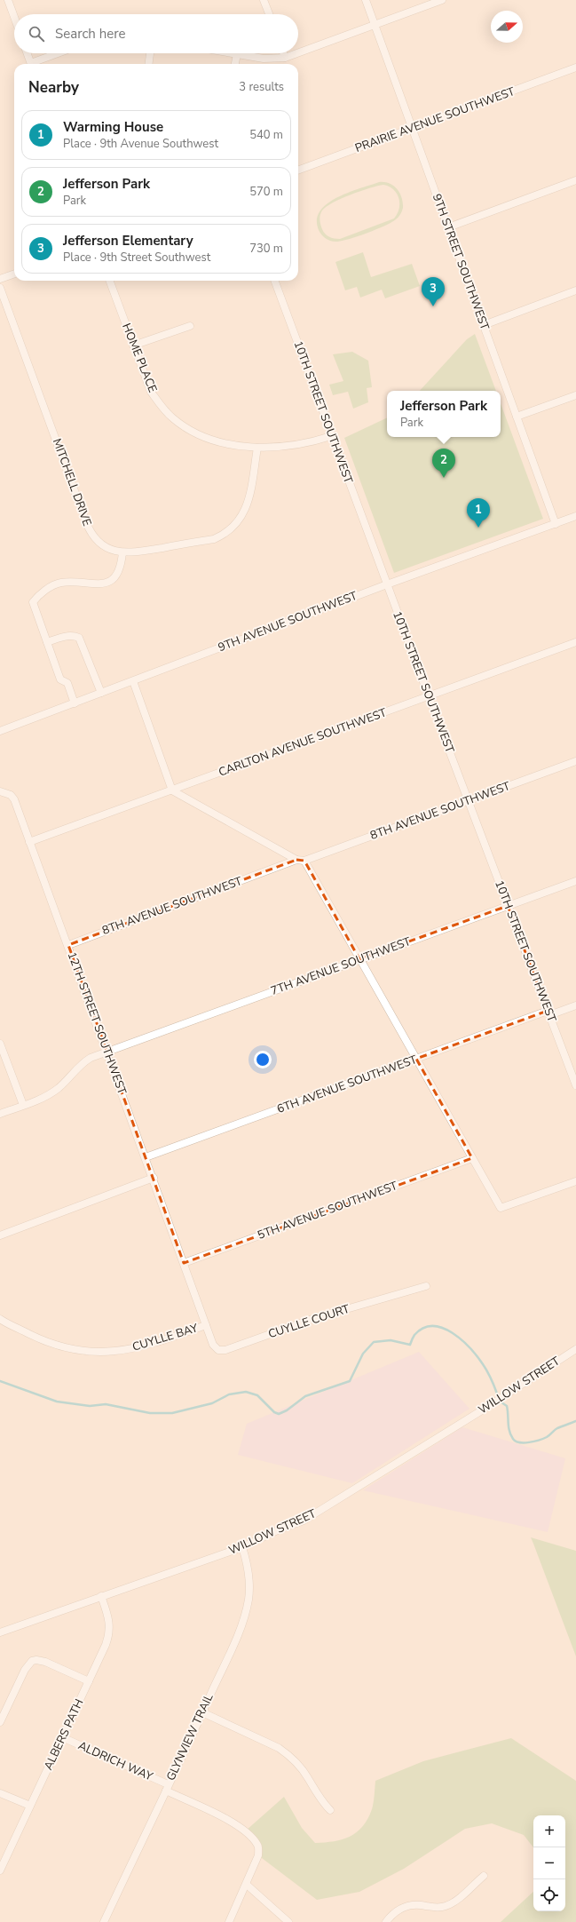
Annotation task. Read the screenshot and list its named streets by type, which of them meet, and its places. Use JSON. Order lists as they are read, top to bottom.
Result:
{
  "streets": {
    "street": [
      "PRAIRIE AVENUE SOUTHWEST",
      "9TH STREET SOUTHWEST",
      "HOME PLACE",
      "10TH STREET SOUTHWEST",
      "MITCHELL DRIVE",
      "9TH AVENUE SOUTHWEST",
      "CARLTON AVENUE SOUTHWEST",
      "8TH AVENUE SOUTHWEST",
      "7TH AVENUE SOUTHWEST",
      "12TH STREET SOUTHWEST",
      "6TH AVENUE SOUTHWEST",
      "5TH AVENUE SOUTHWEST",
      "CUYLLE COURT",
      "CUYLLE BAY",
      "WILLOW STREET",
      "ALBERS PATH",
      "GLYNVIEW TRAIL",
      "ALDRICH WAY"
    ]
  },
  "crossings": [
    ["PRAIRIE AVENUE SOUTHWEST", "9TH STREET SOUTHWEST"],
    ["9TH STREET SOUTHWEST", "9TH AVENUE SOUTHWEST"],
    ["HOME PLACE", "10TH STREET SOUTHWEST"],
    ["HOME PLACE", "MITCHELL DRIVE"],
    ["10TH STREET SOUTHWEST", "9TH AVENUE SOUTHWEST"],
    ["10TH STREET SOUTHWEST", "CARLTON AVENUE SOUTHWEST"],
    ["10TH STREET SOUTHWEST", "8TH AVENUE SOUTHWEST"],
    ["10TH STREET SOUTHWEST", "7TH AVENUE SOUTHWEST"],
    ["10TH STREET SOUTHWEST", "6TH AVENUE SOUTHWEST"],
    ["CARLTON AVENUE SOUTHWEST", "12TH STREET SOUTHWEST"],
    ["8TH AVENUE SOUTHWEST", "12TH STREET SOUTHWEST"],
    ["7TH AVENUE SOUTHWEST", "12TH STREET SOUTHWEST"],
    ["12TH STREET SOUTHWEST", "6TH AVENUE SOUTHWEST"],
    ["12TH STREET SOUTHWEST", "5TH AVENUE SOUTHWEST"],
    ["12TH STREET SOUTHWEST", "CUYLLE BAY"],
    ["5TH AVENUE SOUTHWEST", "CUYLLE BAY"],
    ["CUYLLE COURT", "CUYLLE BAY"],
    ["WILLOW STREET", "ALBERS PATH"],
    ["WILLOW STREET", "GLYNVIEW TRAIL"],
    ["ALBERS PATH", "ALDRICH WAY"],
    ["GLYNVIEW TRAIL", "ALDRICH WAY"]
  ],
  "north": "right",
  "page": {
    "search": "Search here",
    "heading": ["Nearby", "3 results"],
    "list": [
      {
        "mark": "1",
        "name": "Warming House",
        "note": "Place · 9th Avenue Southwest",
        "value": "540 m"
      },
      {
        "mark": "2",
        "name": "Jefferson Park",
        "note": "Park",
        "value": "570 m"
      },
      {
        "mark": "3",
        "name": "Jefferson Elementary",
        "note": "Place · 9th Street Southwest",
        "value": "730 m"
      }
    ],
    "pins": ["3", "2", "1"],
    "popup": ["Jefferson Park", "Park"],
    "map_buttons": ["+", "−"]
  }
}
